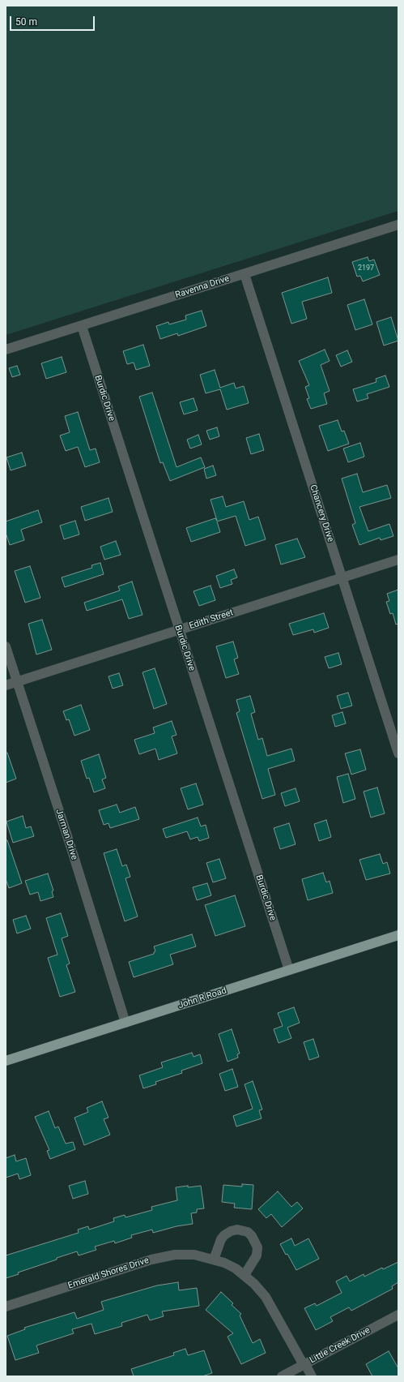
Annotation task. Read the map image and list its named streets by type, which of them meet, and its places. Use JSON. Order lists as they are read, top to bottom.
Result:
{
  "streets": {
    "main road": ["John R Road"],
    "street": [
      "Ravenna Drive",
      "Burdic Drive",
      "Chancery Drive",
      "Edith Street",
      "Jarman Drive",
      "Emerald Shores Drive",
      "Little Creek Drive"
    ]
  },
  "crossings": [
    ["Ravenna Drive", "Burdic Drive"],
    ["Ravenna Drive", "Chancery Drive"],
    ["Burdic Drive", "Edith Street"],
    ["Burdic Drive", "John R Road"],
    ["Chancery Drive", "Edith Street"],
    ["Edith Street", "Jarman Drive"],
    ["Jarman Drive", "John R Road"],
    ["Emerald Shores Drive", "Little Creek Drive"]
  ],
  "house_numbers": ["2197"],
  "scale_bar": "50 m"
}
